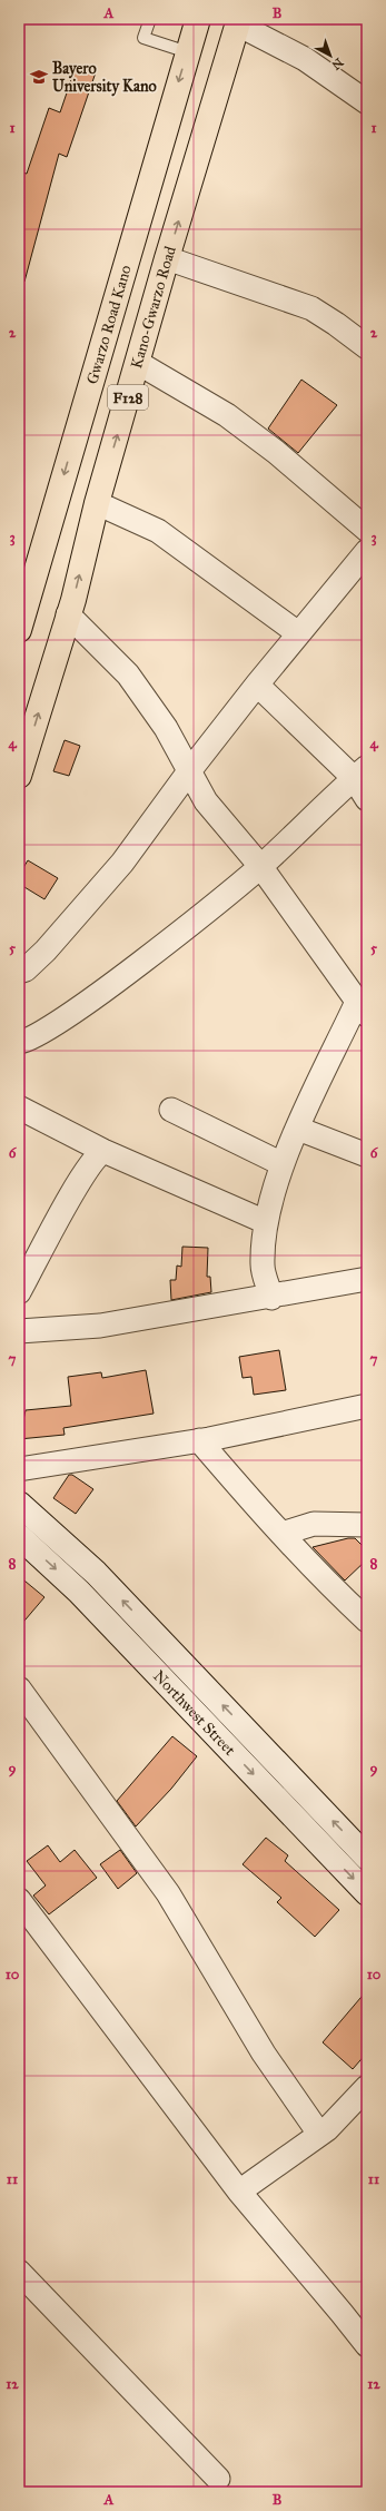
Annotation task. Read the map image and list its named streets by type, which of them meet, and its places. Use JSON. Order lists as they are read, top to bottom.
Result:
{
  "streets": {
    "main road": [
      "Kano-Gwarzo Road",
      "Gwarzo Road Kano",
      "F128",
      "Northwest Street"
    ]
  },
  "one_way": ["Kano-Gwarzo Road", "Gwarzo Road Kano"],
  "places": {
    "school or university": ["Bayero University Kano"]
  },
  "north": "bottom right",
  "grid": {
    "columns": ["A", "B"],
    "rows": [
      "1",
      "2",
      "3",
      "4",
      "5",
      "6",
      "7",
      "8",
      "9",
      "10",
      "11",
      "12"
    ]
  }
}
